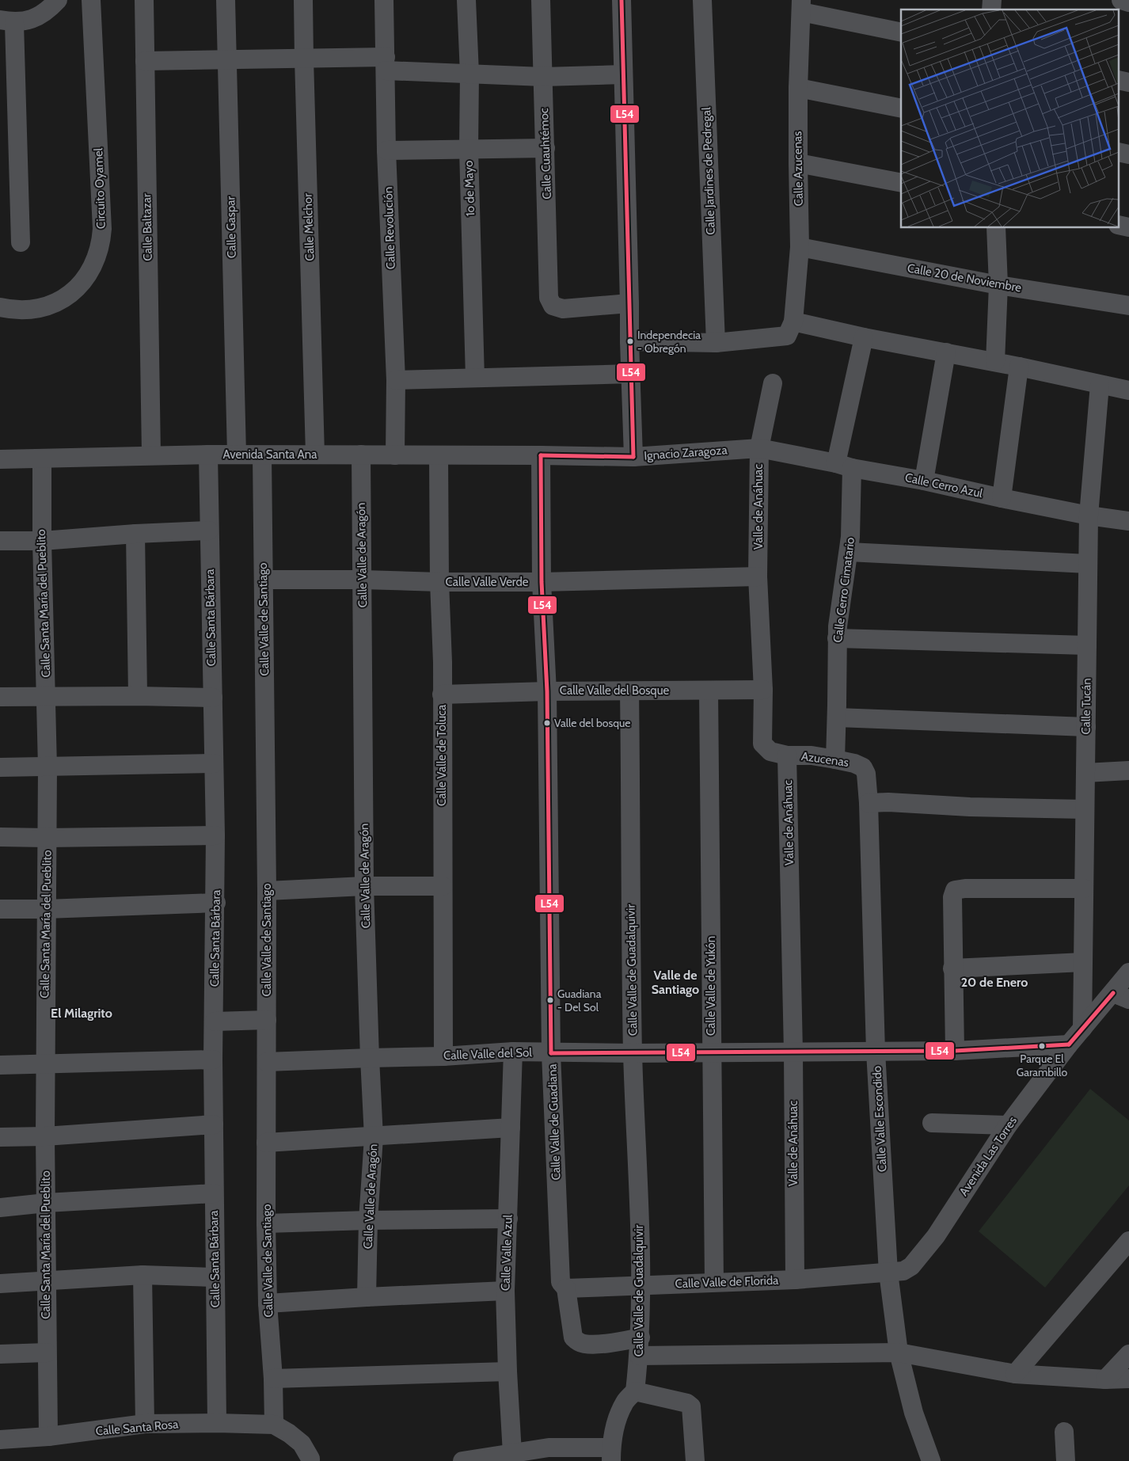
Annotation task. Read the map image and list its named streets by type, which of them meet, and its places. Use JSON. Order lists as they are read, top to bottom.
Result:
{
  "streets": {
    "street": [
      "Calle Cuauhtémoc",
      "Calle Azucenas",
      "Calle Jardines de Pedregal",
      "Circuito Oyamel",
      "1o de Mayo",
      "Calle Baltazar",
      "Calle Gaspar",
      "Calle Melchor",
      "Calle Revolución",
      "Calle 20 de Noviembre",
      "Ignacio Zaragoza",
      "Avenida Santa Ana",
      "Calle Cerro Azul",
      "Valle de Anáhuac",
      "Calle Valle de Aragón",
      "Calle Valle Verde",
      "Calle Cerro Cimatario",
      "Calle Santa María del Pueblito",
      "Calle Santa Bárbara",
      "Calle Valle de Santiago",
      "Calle Valle del Bosque",
      "Calle Tucán",
      "Calle Valle de Toluca",
      "Azucenas",
      "Calle Valle de Guadalquivir",
      "Calle Valle de Yukón",
      "Calle Valle del Sol",
      "Calle Valle Escondido",
      "Calle Valle de Guadiana",
      "Avenida Las Torres",
      "Calle Valle Azul",
      "Calle Valle de Florida",
      "Calle Santa Rosa"
    ]
  },
  "crossings": [
    ["Calle Azucenas", "Calle 20 de Noviembre"],
    ["Calle Baltazar", "Avenida Santa Ana"],
    ["Calle Gaspar", "Avenida Santa Ana"],
    ["Calle Melchor", "Avenida Santa Ana"],
    ["Calle Revolución", "Avenida Santa Ana"],
    ["Ignacio Zaragoza", "Avenida Santa Ana"],
    ["Ignacio Zaragoza", "Calle Cerro Azul"],
    ["Ignacio Zaragoza", "Valle de Anáhuac"],
    ["Ignacio Zaragoza", "Calle Valle de Guadiana"],
    ["Avenida Santa Ana", "Calle Valle de Aragón"],
    ["Avenida Santa Ana", "Calle Santa María del Pueblito"],
    ["Avenida Santa Ana", "Calle Santa Bárbara"],
    ["Avenida Santa Ana", "Calle Valle de Santiago"],
    ["Avenida Santa Ana", "Calle Valle de Toluca"],
    ["Avenida Santa Ana", "Calle Valle de Guadiana"],
    ["Calle Cerro Azul", "Valle de Anáhuac"],
    ["Calle Cerro Azul", "Calle Cerro Cimatario"],
    ["Calle Cerro Azul", "Calle Tucán"],
    ["Valle de Anáhuac", "Calle Valle Verde"],
    ["Valle de Anáhuac", "Calle Valle del Bosque"],
    ["Valle de Anáhuac", "Azucenas"],
    ["Valle de Anáhuac", "Calle Valle del Sol"],
    ["Valle de Anáhuac", "Calle Valle de Florida"],
    ["Calle Valle de Aragón", "Calle Valle Verde"],
    ["Calle Valle de Aragón", "Calle Valle del Sol"],
    ["Calle Valle Verde", "Calle Valle de Santiago"],
    ["Calle Valle Verde", "Calle Valle de Toluca"],
    ["Calle Valle Verde", "Calle Valle de Guadiana"],
    ["Calle Cerro Cimatario", "Azucenas"],
    ["Calle Santa María del Pueblito", "Calle Santa Rosa"],
    ["Calle Santa Bárbara", "Calle Santa Rosa"],
    ["Calle Valle de Santiago", "Calle Valle del Sol"],
    ["Calle Valle de Santiago", "Calle Santa Rosa"],
    ["Calle Valle del Bosque", "Calle Valle de Toluca"],
    ["Calle Valle del Bosque", "Calle Valle de Guadalquivir"],
    ["Calle Valle del Bosque", "Calle Valle de Yukón"],
    ["Calle Valle del Bosque", "Calle Valle de Guadiana"],
    ["Calle Tucán", "Avenida Las Torres"],
    ["Calle Valle de Toluca", "Calle Valle del Sol"],
    ["Azucenas", "Calle Valle Escondido"],
    ["Calle Valle de Guadalquivir", "Calle Valle del Sol"],
    ["Calle Valle de Guadalquivir", "Calle Valle de Guadiana"],
    ["Calle Valle de Guadalquivir", "Calle Valle de Florida"],
    ["Calle Valle de Yukón", "Calle Valle del Sol"],
    ["Calle Valle de Yukón", "Calle Valle de Florida"],
    ["Calle Valle del Sol", "Calle Valle Escondido"],
    ["Calle Valle del Sol", "Calle Valle de Guadiana"],
    ["Calle Valle del Sol", "Avenida Las Torres"],
    ["Calle Valle del Sol", "Calle Valle Azul"],
    ["Calle Valle Escondido", "Calle Valle de Guadiana"],
    ["Calle Valle Escondido", "Avenida Las Torres"],
    ["Calle Valle Escondido", "Calle Valle de Florida"],
    ["Calle Valle de Guadiana", "Calle Valle de Florida"],
    ["Avenida Las Torres", "Calle Valle de Florida"]
  ],
  "districts": ["Valle de Santiago", "20 de Enero", "El Milagrito"],
  "places": [
    "Independecia - Obregón",
    "Valle del bosque",
    "Guadiana - Del Sol",
    "Parque El Garambillo"
  ],
  "lines": ["transit line L54"]
}
